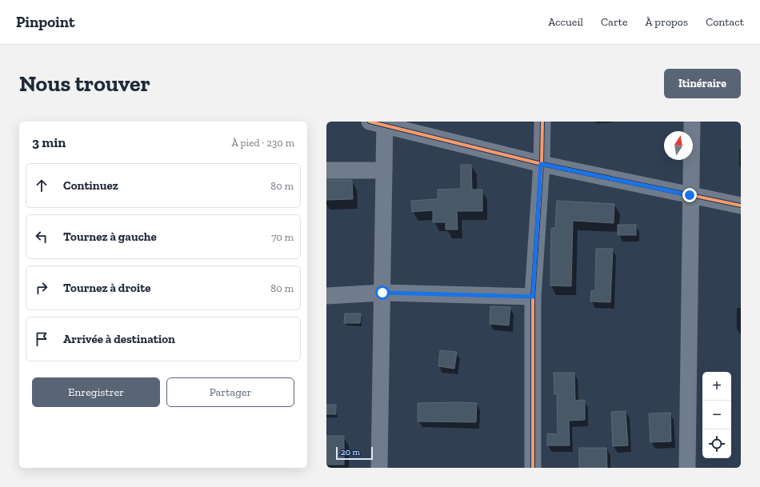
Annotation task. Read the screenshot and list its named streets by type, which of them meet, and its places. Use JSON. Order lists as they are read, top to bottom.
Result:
{
  "scale_bar": "20 m",
  "north": "top",
  "page": {
    "header": "Pinpoint",
    "nav": [
      "Accueil",
      "Carte",
      "À propos",
      "Contact"
    ],
    "buttons": [
      "Itinéraire",
      ["Enregistrer", "Partager"]
    ],
    "title": "Nous trouver",
    "heading": ["3 min", "À pied · 230 m"],
    "list": [
      ["Continuez", "80 m"],
      ["Tournez à gauche", "70 m"],
      ["Tournez à droite", "80 m"],
      "Arrivée à destination"
    ],
    "map_buttons": ["+", "−"],
    "scale": "20 m"
  }
}
